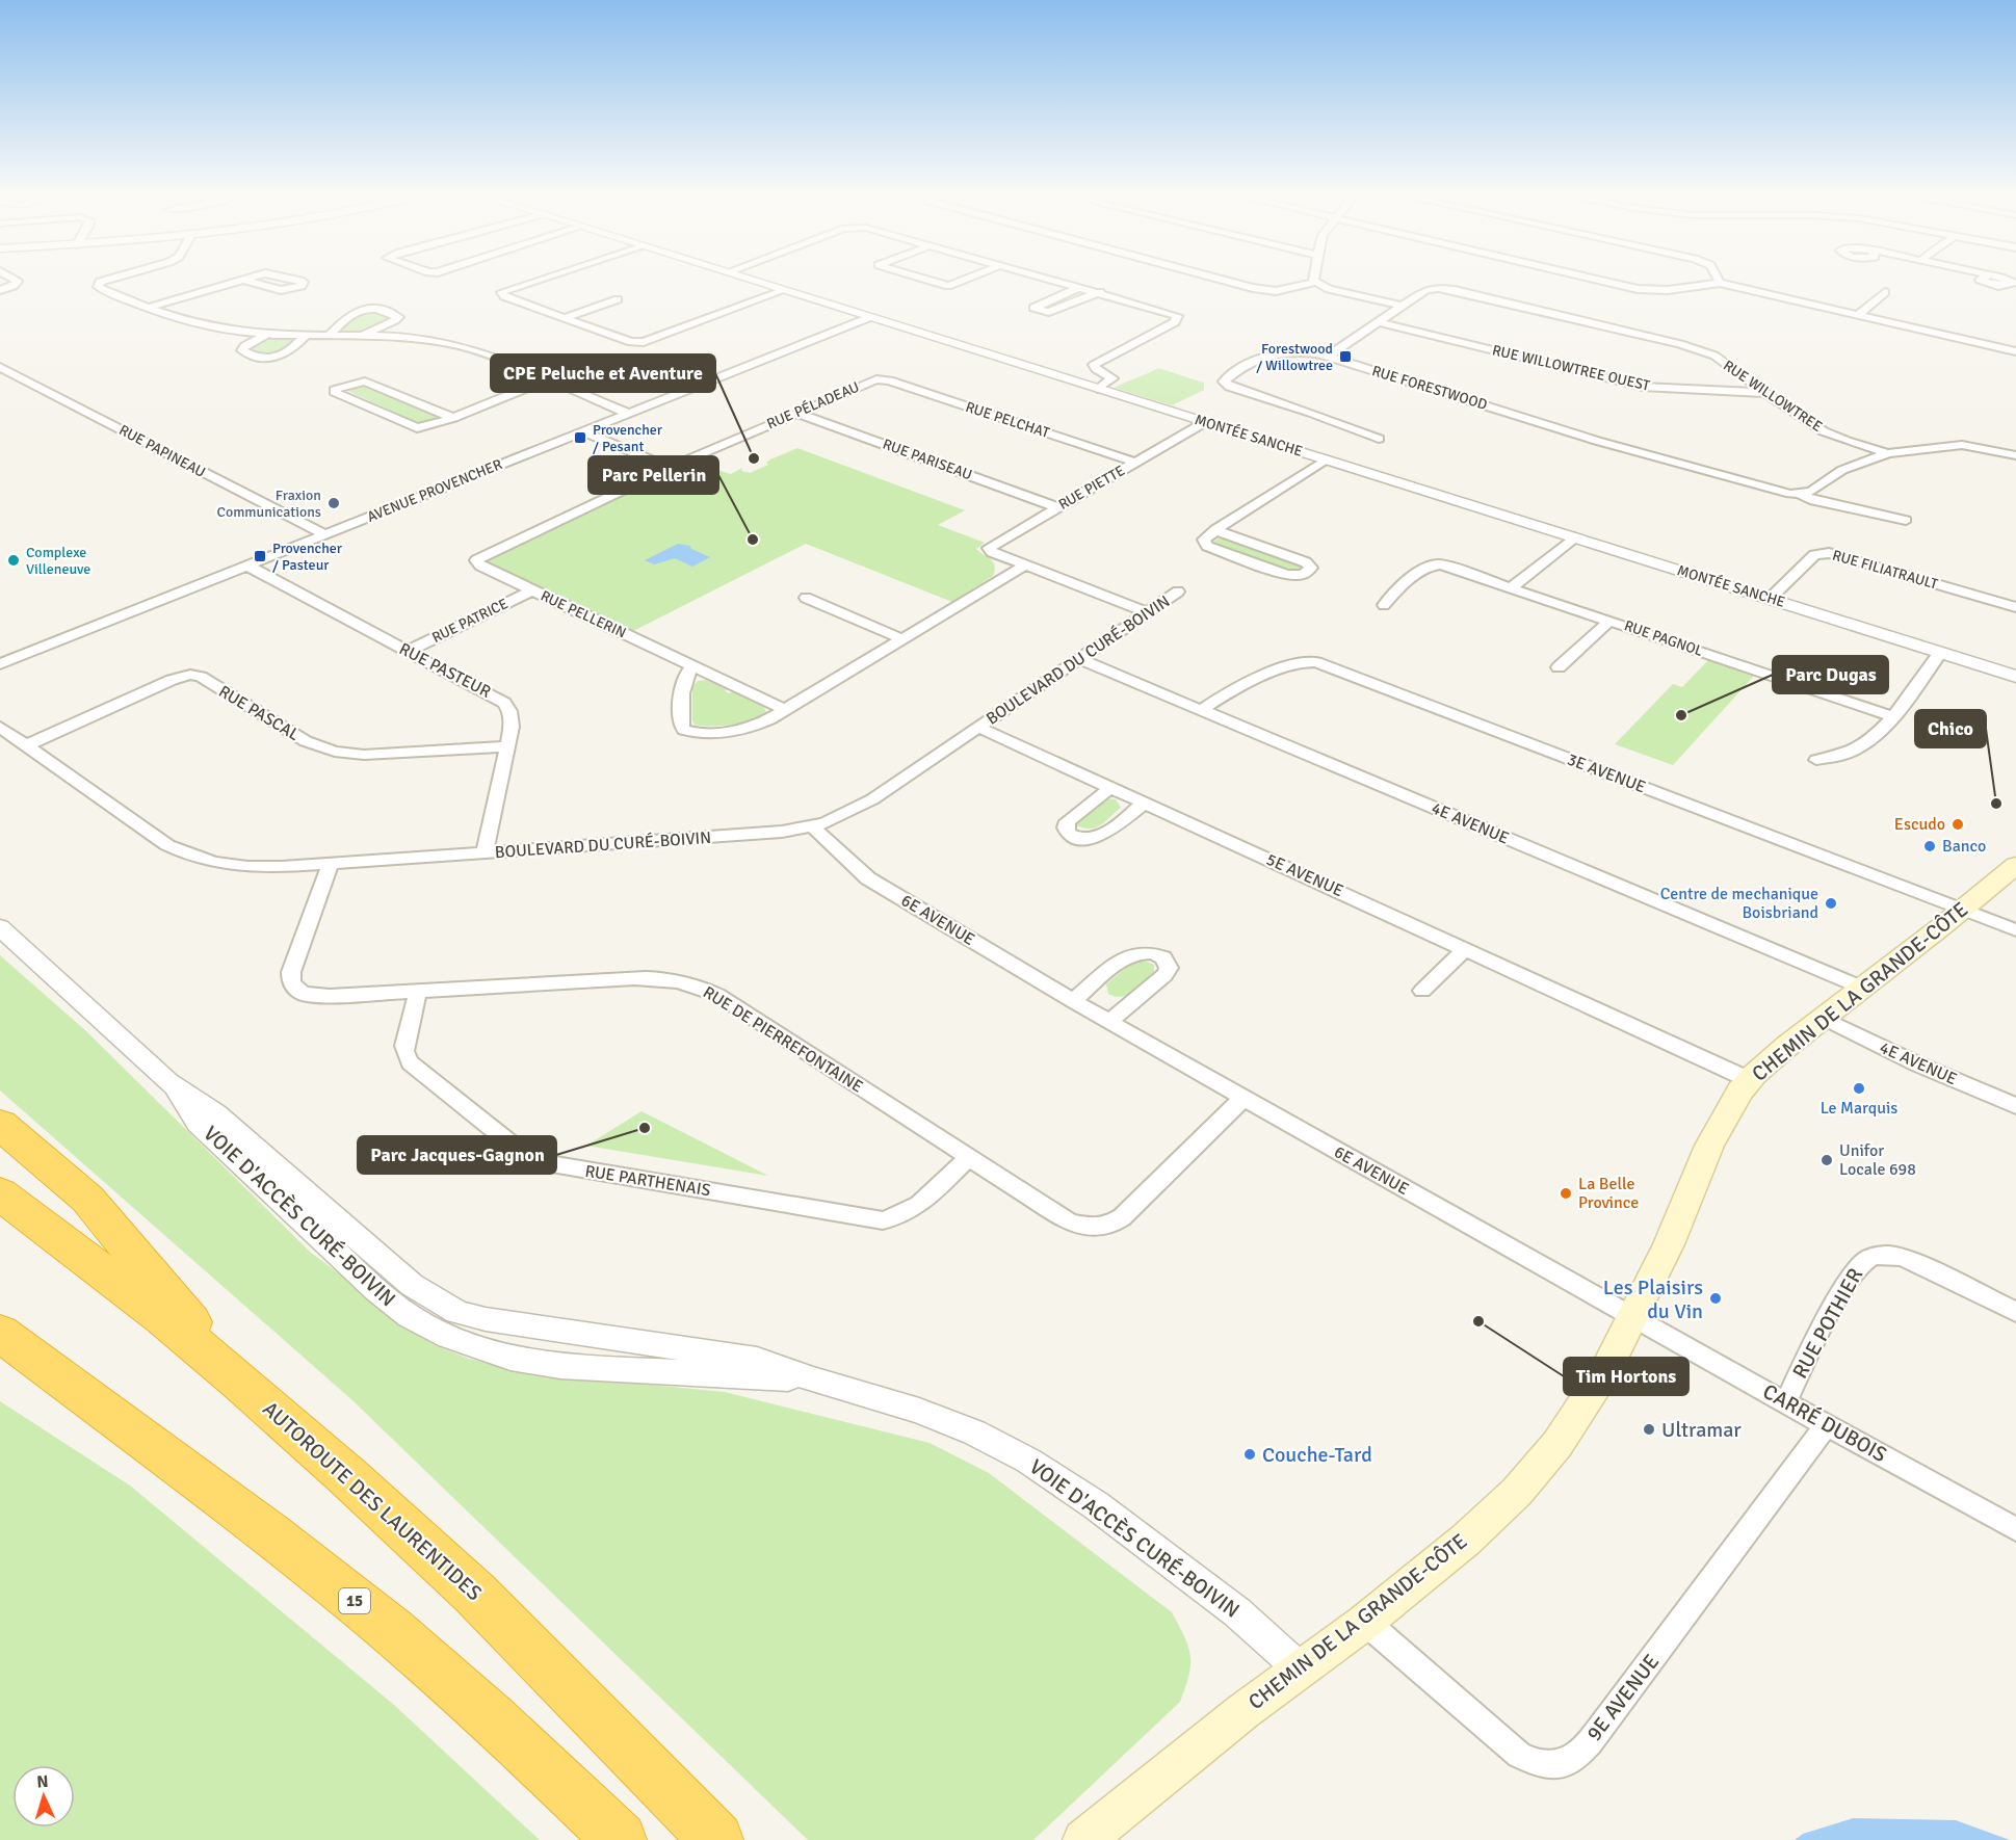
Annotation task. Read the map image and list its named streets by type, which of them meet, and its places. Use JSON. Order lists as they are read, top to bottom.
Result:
{
  "streets": {
    "highway": ["AUTOROUTE DES LAURENTIDES", "15"],
    "main road": ["CHEMIN DE LA GRANDE-CÔTE"],
    "street": [
      "RUE WILLOWTREE OUEST",
      "RUE FORESTWOOD",
      "RUE WILLOWTREE",
      "RUE PÉLADEAU",
      "RUE PELCHAT",
      "MONTÉE SANCHE",
      "RUE PAPINEAU",
      "RUE PARISEAU",
      "RUE PIETTE",
      "AVENUE PROVENCHER",
      "RUE FILIATRAULT",
      "RUE PELLERIN",
      "RUE PATRICE",
      "RUE PAGNOL",
      "BOULEVARD DU CURÉ-BOIVIN",
      "RUE PASTEUR",
      "RUE PASCAL",
      "3E AVENUE",
      "4E AVENUE",
      "5E AVENUE",
      "6E AVENUE",
      "RUE DE PIERREFONTAINE",
      "RUE PARTHENAIS",
      "VOIE D'ACCÈS CURÉ-BOIVIN",
      "RUE POTHIER",
      "CARRÉ DUBOIS",
      "9E AVENUE"
    ]
  },
  "crossings": [
    ["RUE WILLOWTREE OUEST", "RUE WILLOWTREE"],
    ["RUE FORESTWOOD", "RUE WILLOWTREE"],
    ["RUE PÉLADEAU", "RUE PELCHAT"],
    ["RUE PÉLADEAU", "RUE PARISEAU"],
    ["RUE PÉLADEAU", "RUE PELLERIN"],
    ["RUE PELCHAT", "RUE PIETTE"],
    ["MONTÉE SANCHE", "RUE PIETTE"],
    ["MONTÉE SANCHE", "AVENUE PROVENCHER"],
    ["MONTÉE SANCHE", "RUE FILIATRAULT"],
    ["RUE PAPINEAU", "AVENUE PROVENCHER"],
    ["RUE PARISEAU", "RUE PIETTE"],
    ["AVENUE PROVENCHER", "RUE PASTEUR"],
    ["RUE PELLERIN", "RUE PATRICE"],
    ["RUE PATRICE", "RUE PASTEUR"],
    ["BOULEVARD DU CURÉ-BOIVIN", "RUE PASTEUR"],
    ["BOULEVARD DU CURÉ-BOIVIN", "RUE PASCAL"],
    ["BOULEVARD DU CURÉ-BOIVIN", "4E AVENUE"],
    ["BOULEVARD DU CURÉ-BOIVIN", "5E AVENUE"],
    ["BOULEVARD DU CURÉ-BOIVIN", "6E AVENUE"],
    ["BOULEVARD DU CURÉ-BOIVIN", "RUE DE PIERREFONTAINE"],
    ["RUE PASTEUR", "RUE PASCAL"],
    ["3E AVENUE", "4E AVENUE"],
    ["3E AVENUE", "CHEMIN DE LA GRANDE-CÔTE"],
    ["4E AVENUE", "CHEMIN DE LA GRANDE-CÔTE"],
    ["5E AVENUE", "CHEMIN DE LA GRANDE-CÔTE"],
    ["6E AVENUE", "CHEMIN DE LA GRANDE-CÔTE"],
    ["6E AVENUE", "RUE DE PIERREFONTAINE"],
    ["6E AVENUE", "CARRÉ DUBOIS"],
    ["CHEMIN DE LA GRANDE-CÔTE", "VOIE D'ACCÈS CURÉ-BOIVIN"],
    ["CHEMIN DE LA GRANDE-CÔTE", "CARRÉ DUBOIS"],
    ["CHEMIN DE LA GRANDE-CÔTE", "9E AVENUE"],
    ["RUE DE PIERREFONTAINE", "RUE PARTHENAIS"],
    ["RUE POTHIER", "CARRÉ DUBOIS"],
    ["CARRÉ DUBOIS", "9E AVENUE"]
  ],
  "places": {
    "transit": ["Forestwood / Willowtree", "Provencher / Pesant", "Provencher / Pasteur"],
    "other": [
      "CPE Peluche et Aventure",
      "Fraxion Communications",
      "Parc Pellerin",
      "Complexe Villeneuve",
      "Parc Dugas",
      "Chico",
      "Escudo",
      "Banco",
      "Centre de mechanique Boisbriand",
      "Le Marquis",
      "Parc Jacques-Gagnon",
      "Unifor Locale 698",
      "La Belle Province",
      "Les Plaisirs du Vin",
      "Tim Hortons",
      "Ultramar",
      "Couche-Tard"
    ]
  },
  "north": "top"
}
